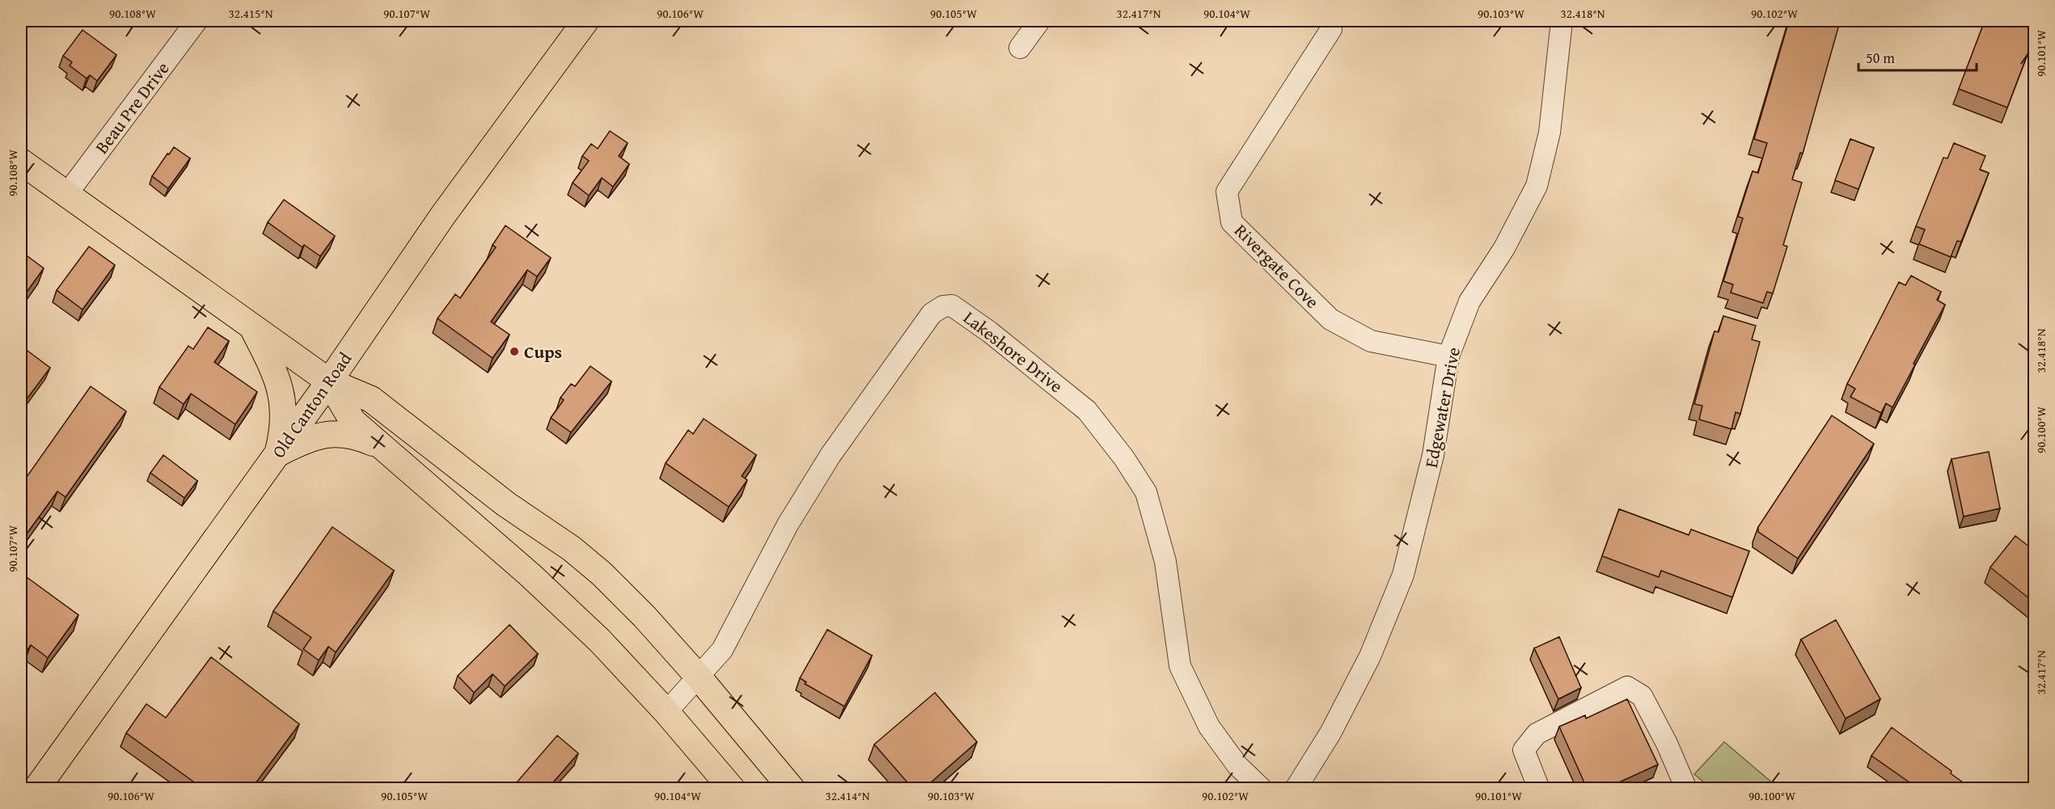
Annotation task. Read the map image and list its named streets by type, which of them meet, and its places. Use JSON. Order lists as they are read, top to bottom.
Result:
{
  "streets": {
    "main road": ["Old Canton Road"],
    "street": [
      "Beau Pre Drive",
      "Rivergate Cove",
      "Lakeshore Drive",
      "Edgewater Drive"
    ]
  },
  "crossings": [
    ["Rivergate Cove", "Edgewater Drive"]
  ],
  "places": ["Cups"],
  "scale_bar": "50 m",
  "coordinates": [
    "90.108°W",
    "32.415°N",
    "90.107°W",
    "90.106°W",
    "90.105°W",
    "32.417°N",
    "90.104°W",
    "90.103°W",
    "32.418°N",
    "90.102°W",
    "90.101°W",
    "90.100°W",
    "32.414°N"
  ]
}
